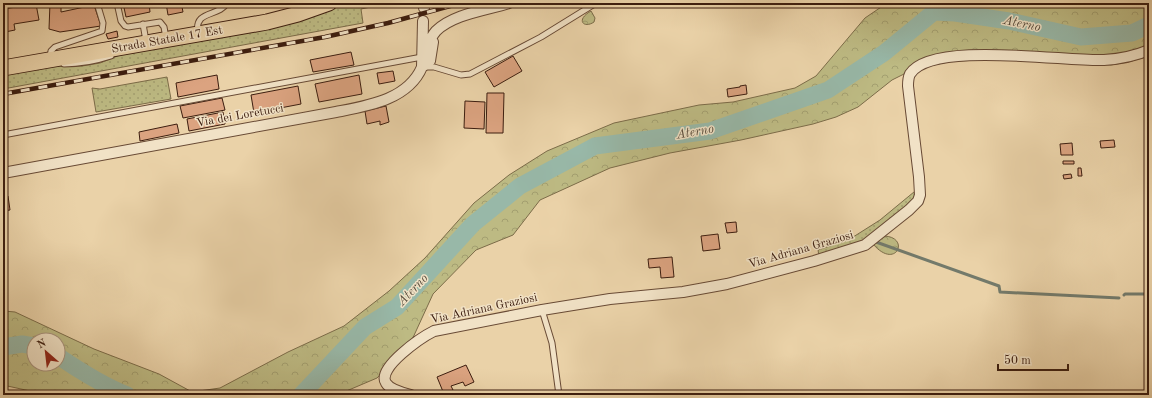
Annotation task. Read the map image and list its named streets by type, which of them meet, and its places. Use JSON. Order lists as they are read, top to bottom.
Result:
{
  "streets": {
    "main road": ["Strada Statale 17 Est"],
    "street": ["Via dei Loretucci", "Via Adriana Graziosi"]
  },
  "water": ["Aterno"],
  "scale_bar": "50 m",
  "north": "top left"
}
